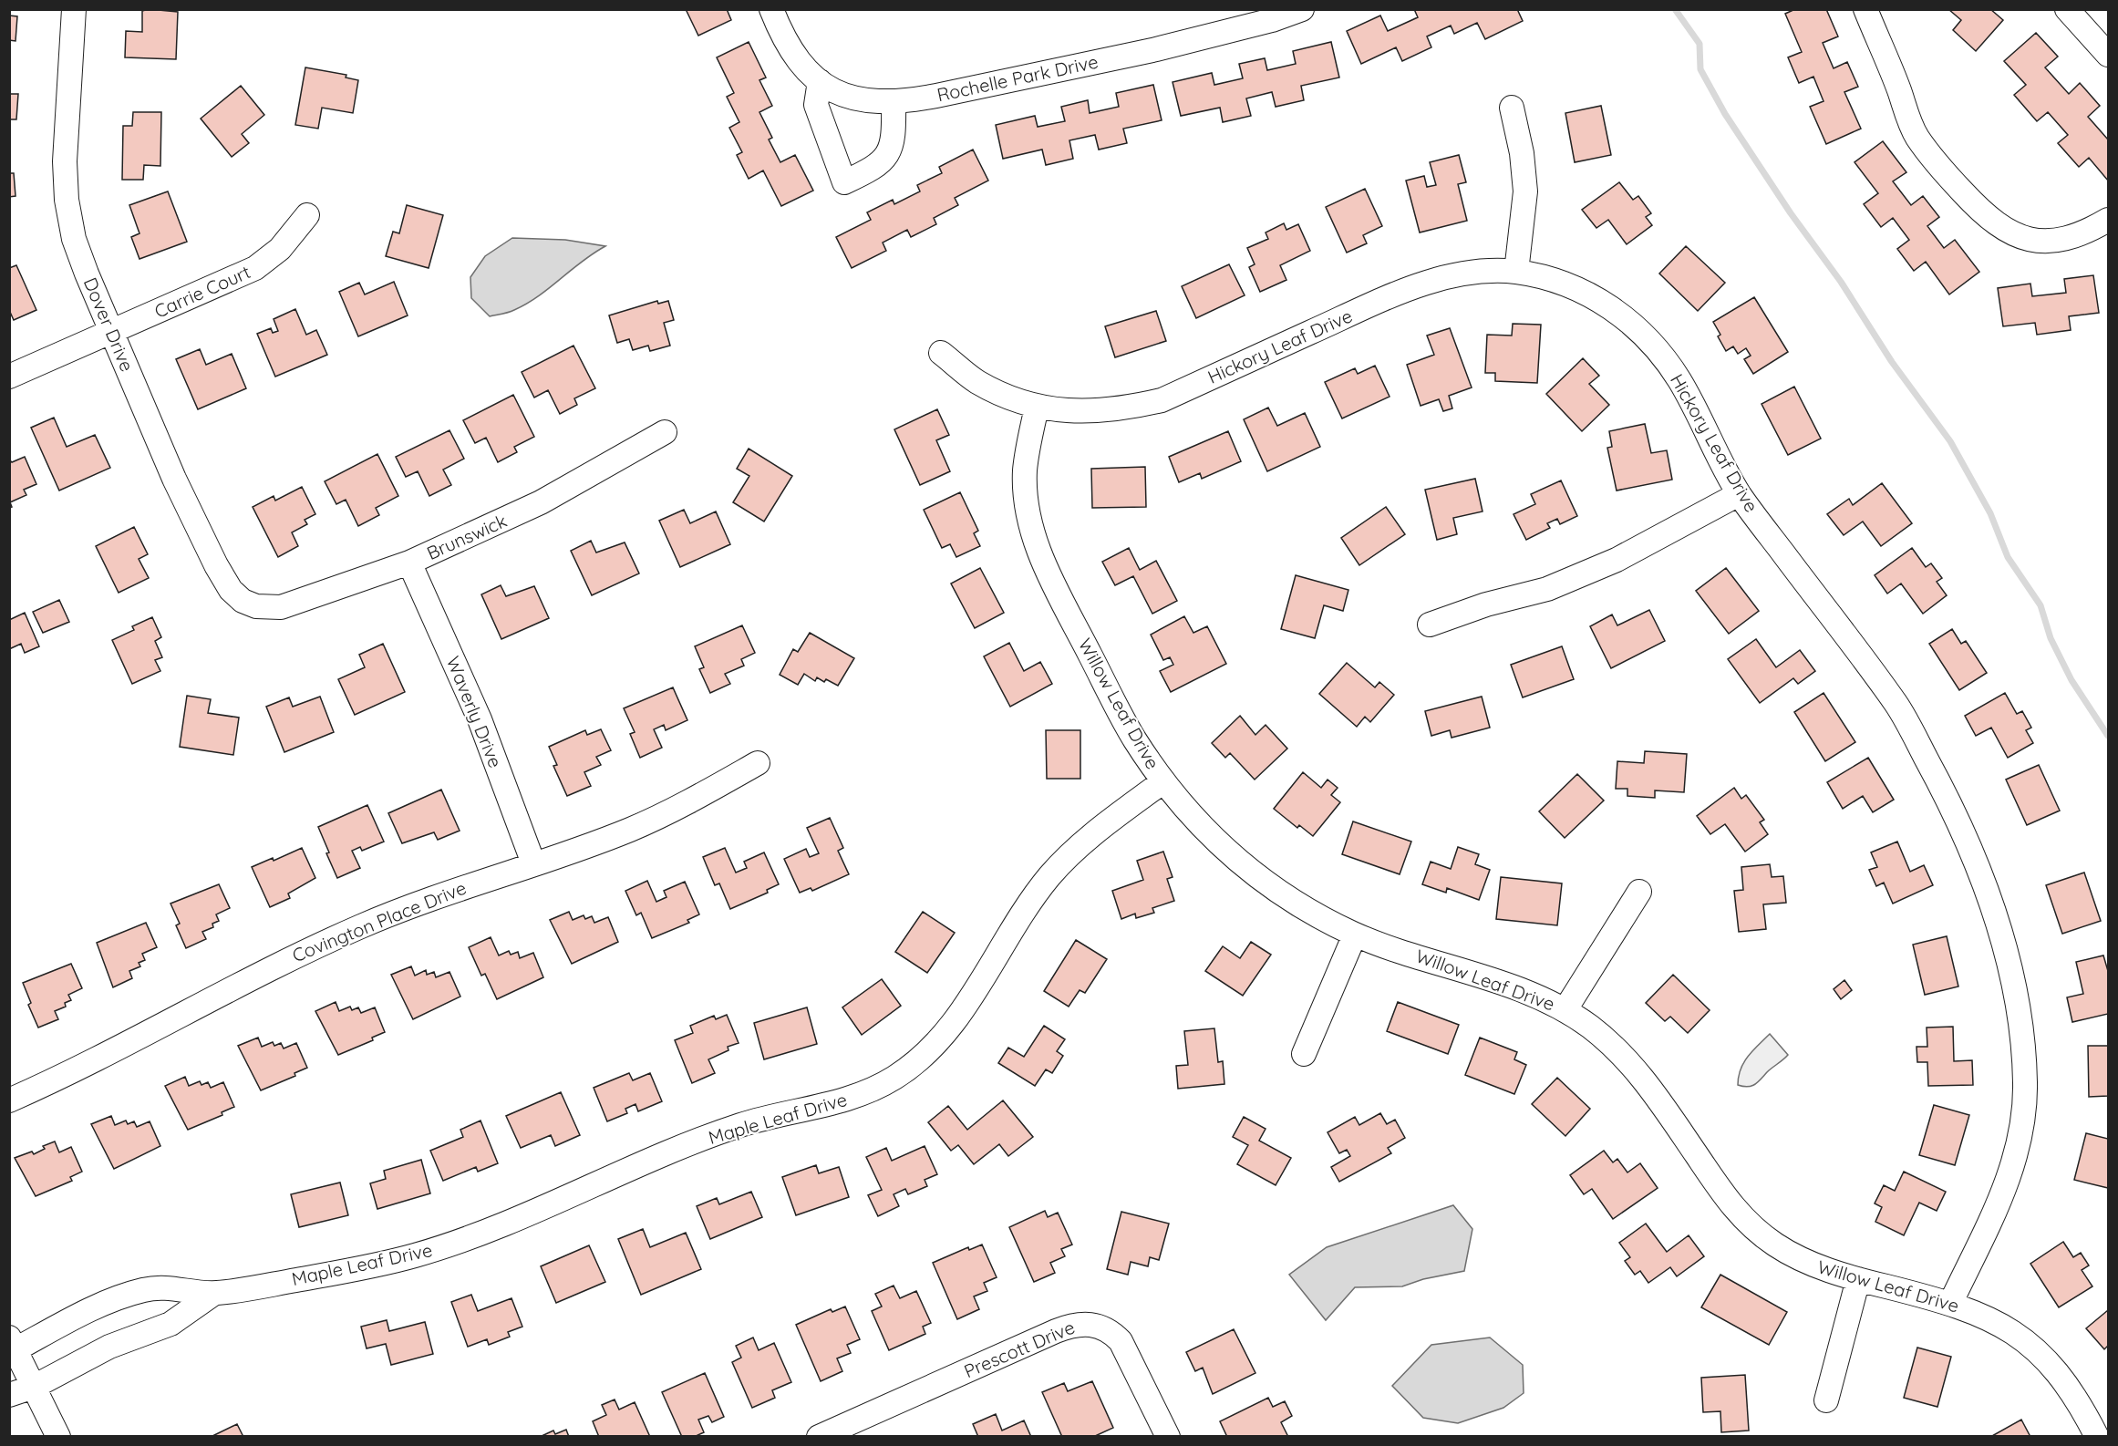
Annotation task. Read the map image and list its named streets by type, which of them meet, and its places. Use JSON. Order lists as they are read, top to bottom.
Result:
{
  "streets": {
    "street": [
      "Rochelle Park Drive",
      "Carrie Court",
      "Dover Drive",
      "Hickory Leaf Drive",
      "Brunswick",
      "Willow Leaf Drive",
      "Waverly Drive",
      "Covington Place Drive",
      "Maple Leaf Drive",
      "Prescott Drive"
    ]
  },
  "crossings": [
    ["Carrie Court", "Dover Drive"],
    ["Dover Drive", "Brunswick"],
    ["Hickory Leaf Drive", "Willow Leaf Drive"],
    ["Brunswick", "Waverly Drive"],
    ["Willow Leaf Drive", "Maple Leaf Drive"],
    ["Waverly Drive", "Covington Place Drive"]
  ]
}
